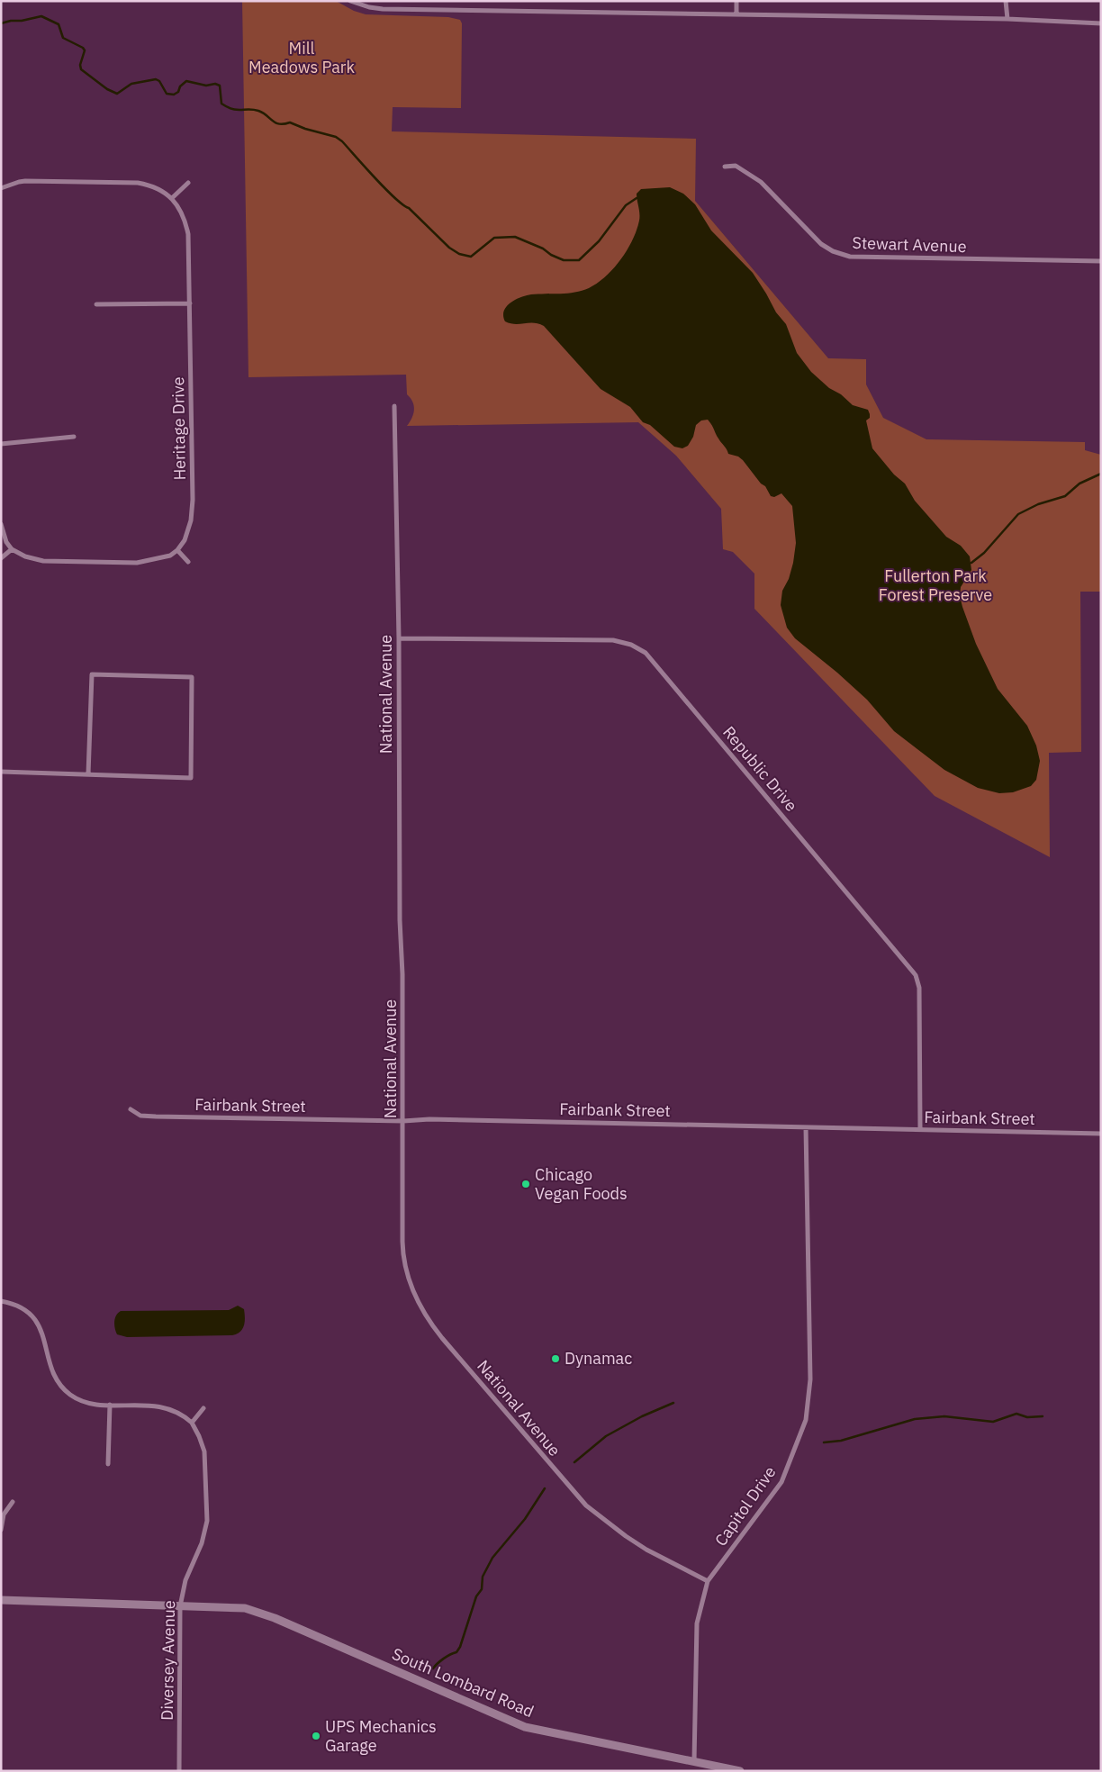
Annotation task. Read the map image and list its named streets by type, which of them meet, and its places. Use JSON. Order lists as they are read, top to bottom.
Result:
{
  "streets": {
    "street": [
      "Stewart Avenue",
      "Heritage Drive",
      "National Avenue",
      "Republic Drive",
      "Fairbank Street",
      "Capitol Drive",
      "Diversey Avenue",
      "South Lombard Road"
    ]
  },
  "crossings": [
    ["National Avenue", "Republic Drive"],
    ["National Avenue", "Fairbank Street"],
    ["National Avenue", "Capitol Drive"],
    ["Republic Drive", "Fairbank Street"],
    ["Fairbank Street", "Capitol Drive"],
    ["Capitol Drive", "South Lombard Road"],
    ["Diversey Avenue", "South Lombard Road"]
  ],
  "parks": ["Mill Meadows Park", "Fullerton Park Forest Preserve"],
  "places": ["Chicago Vegan Foods", "Dynamac", "UPS Mechanics Garage"]
}
